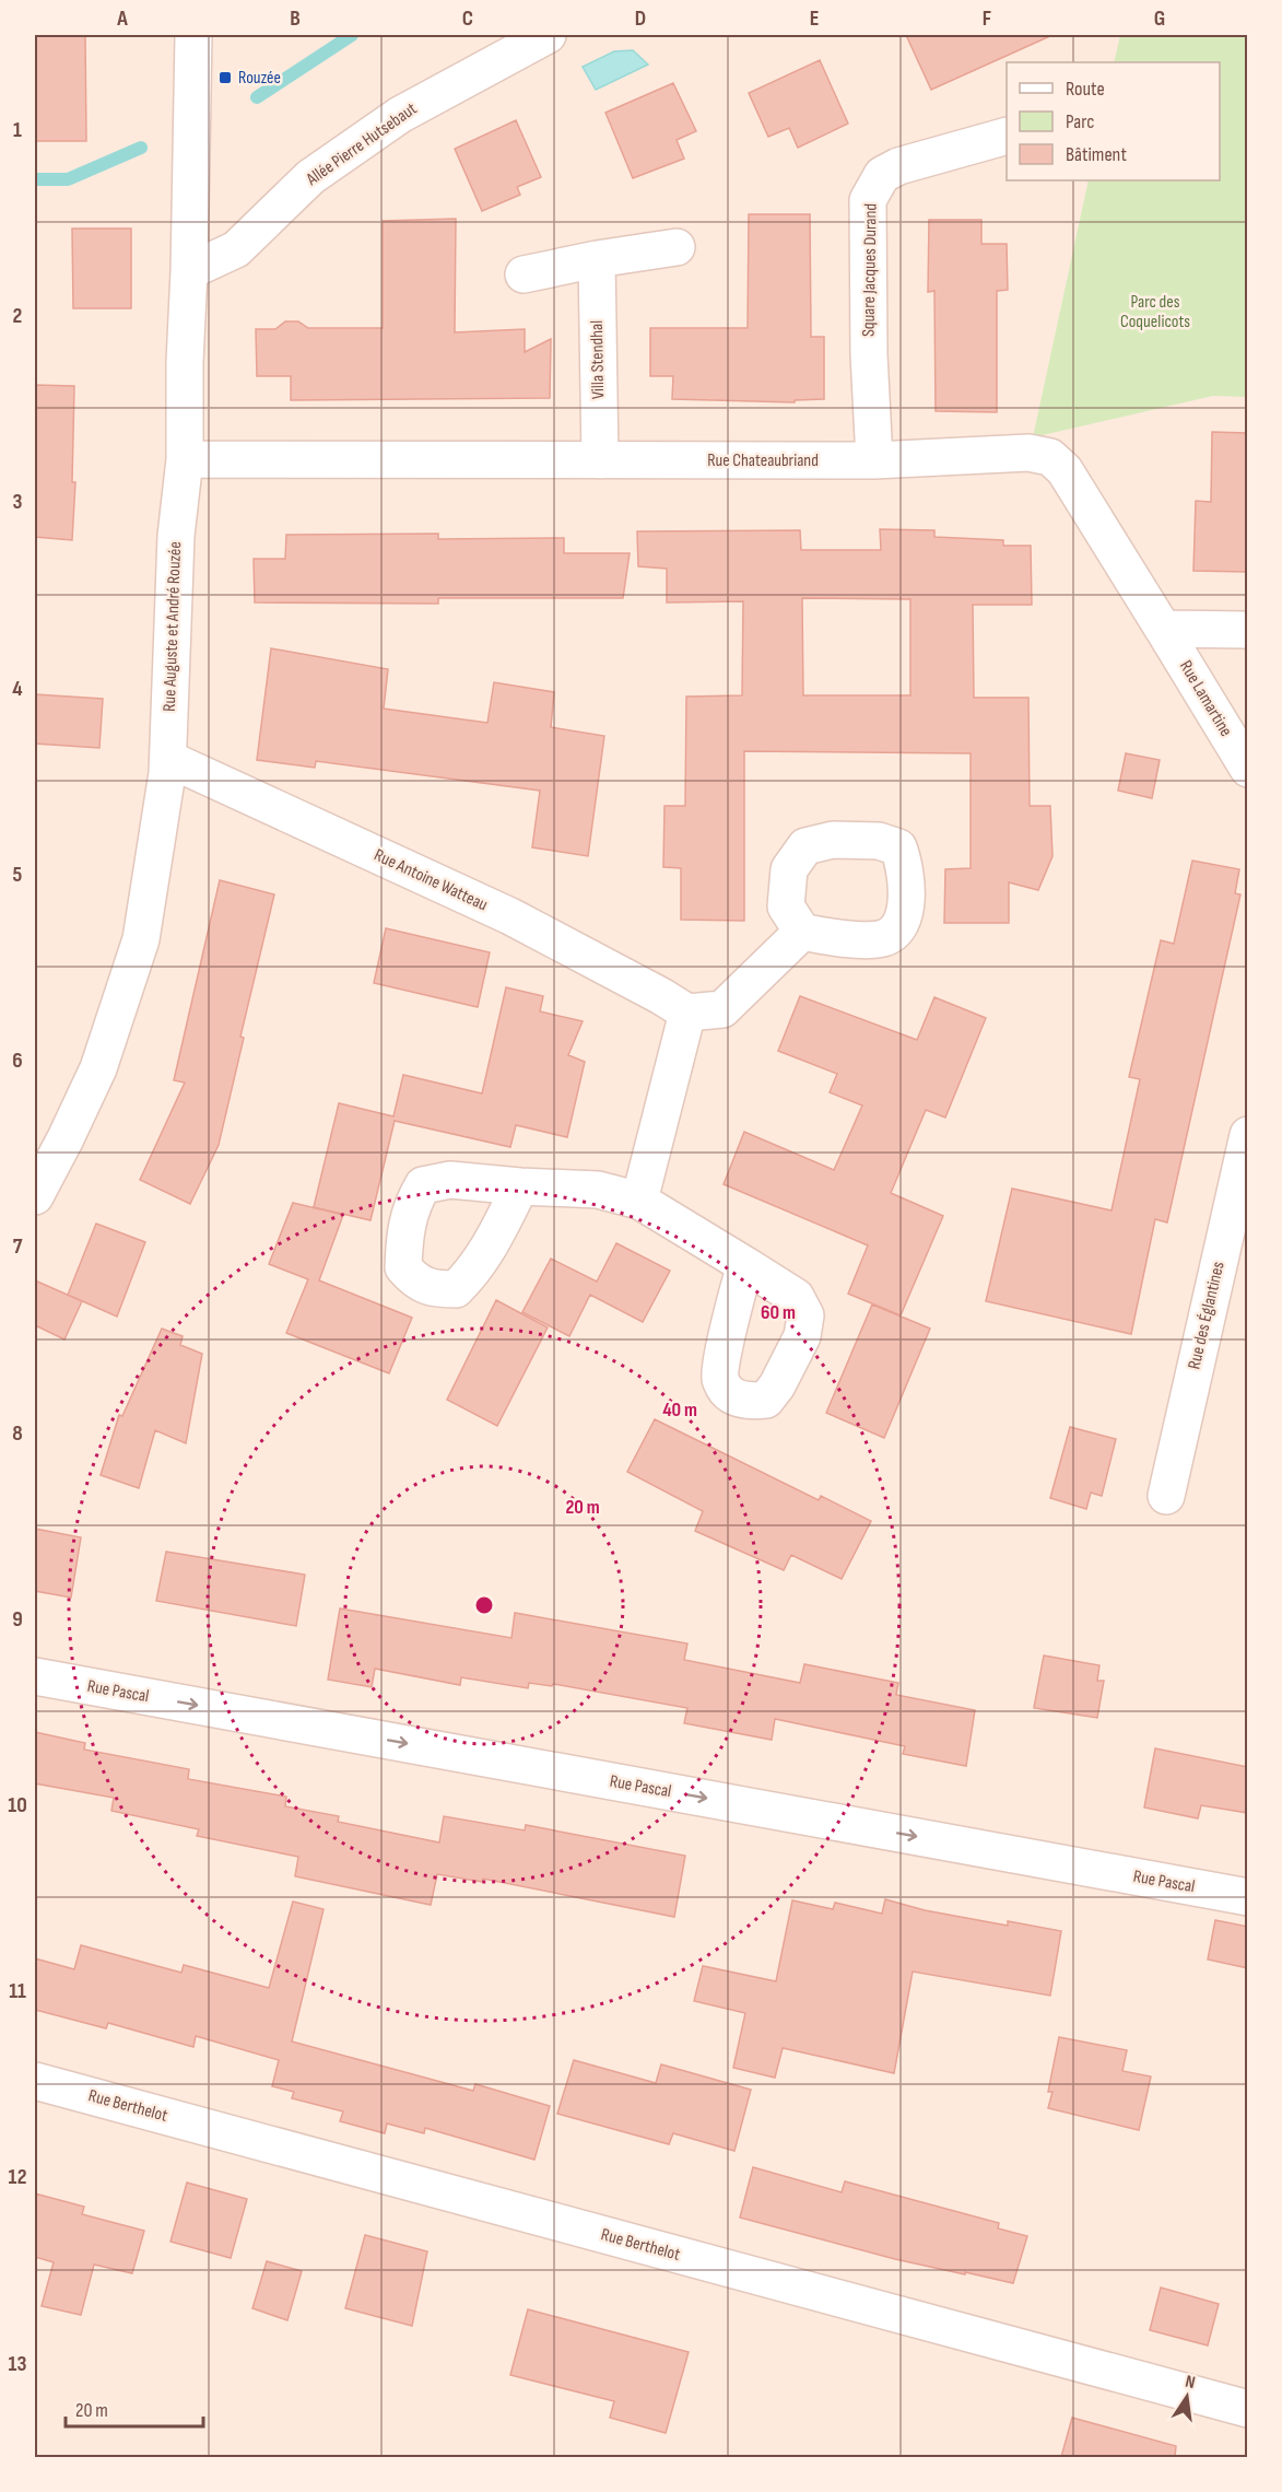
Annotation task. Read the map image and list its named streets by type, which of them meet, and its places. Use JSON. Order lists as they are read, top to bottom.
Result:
{
  "streets": {
    "street": [
      "Allée Pierre Hutsebaut",
      "Square Jacques Durand",
      "Villa Stendhal",
      "Rue Chateaubriand",
      "Rue Auguste et André Rouzée",
      "Rue Lamartine",
      "Rue Antoine Watteau",
      "Rue des Églantines",
      "Rue Pascal",
      "Rue Berthelot"
    ]
  },
  "crossings": [
    ["Allée Pierre Hutsebaut", "Rue Auguste et André Rouzée"],
    ["Square Jacques Durand", "Rue Chateaubriand"],
    ["Villa Stendhal", "Rue Chateaubriand"],
    ["Rue Chateaubriand", "Rue Auguste et André Rouzée"],
    ["Rue Chateaubriand", "Rue Lamartine"],
    ["Rue Auguste et André Rouzée", "Rue Antoine Watteau"]
  ],
  "one_way": ["Rue Pascal"],
  "parks": ["Parc des Coquelicots"],
  "places": {
    "transit": ["Rouzée"]
  },
  "legend": ["Route", "Parc", "Bâtiment"],
  "scale_bar": "20 m",
  "north": "top",
  "grid": {
    "columns": [
      "A",
      "B",
      "C",
      "D",
      "E",
      "F",
      "G"
    ],
    "rows": [
      "1",
      "2",
      "3",
      "4",
      "5",
      "6",
      "7",
      "8",
      "9",
      "10",
      "11",
      "12",
      "13"
    ]
  },
  "rings": ["60 m", "40 m", "20 m"]
}
